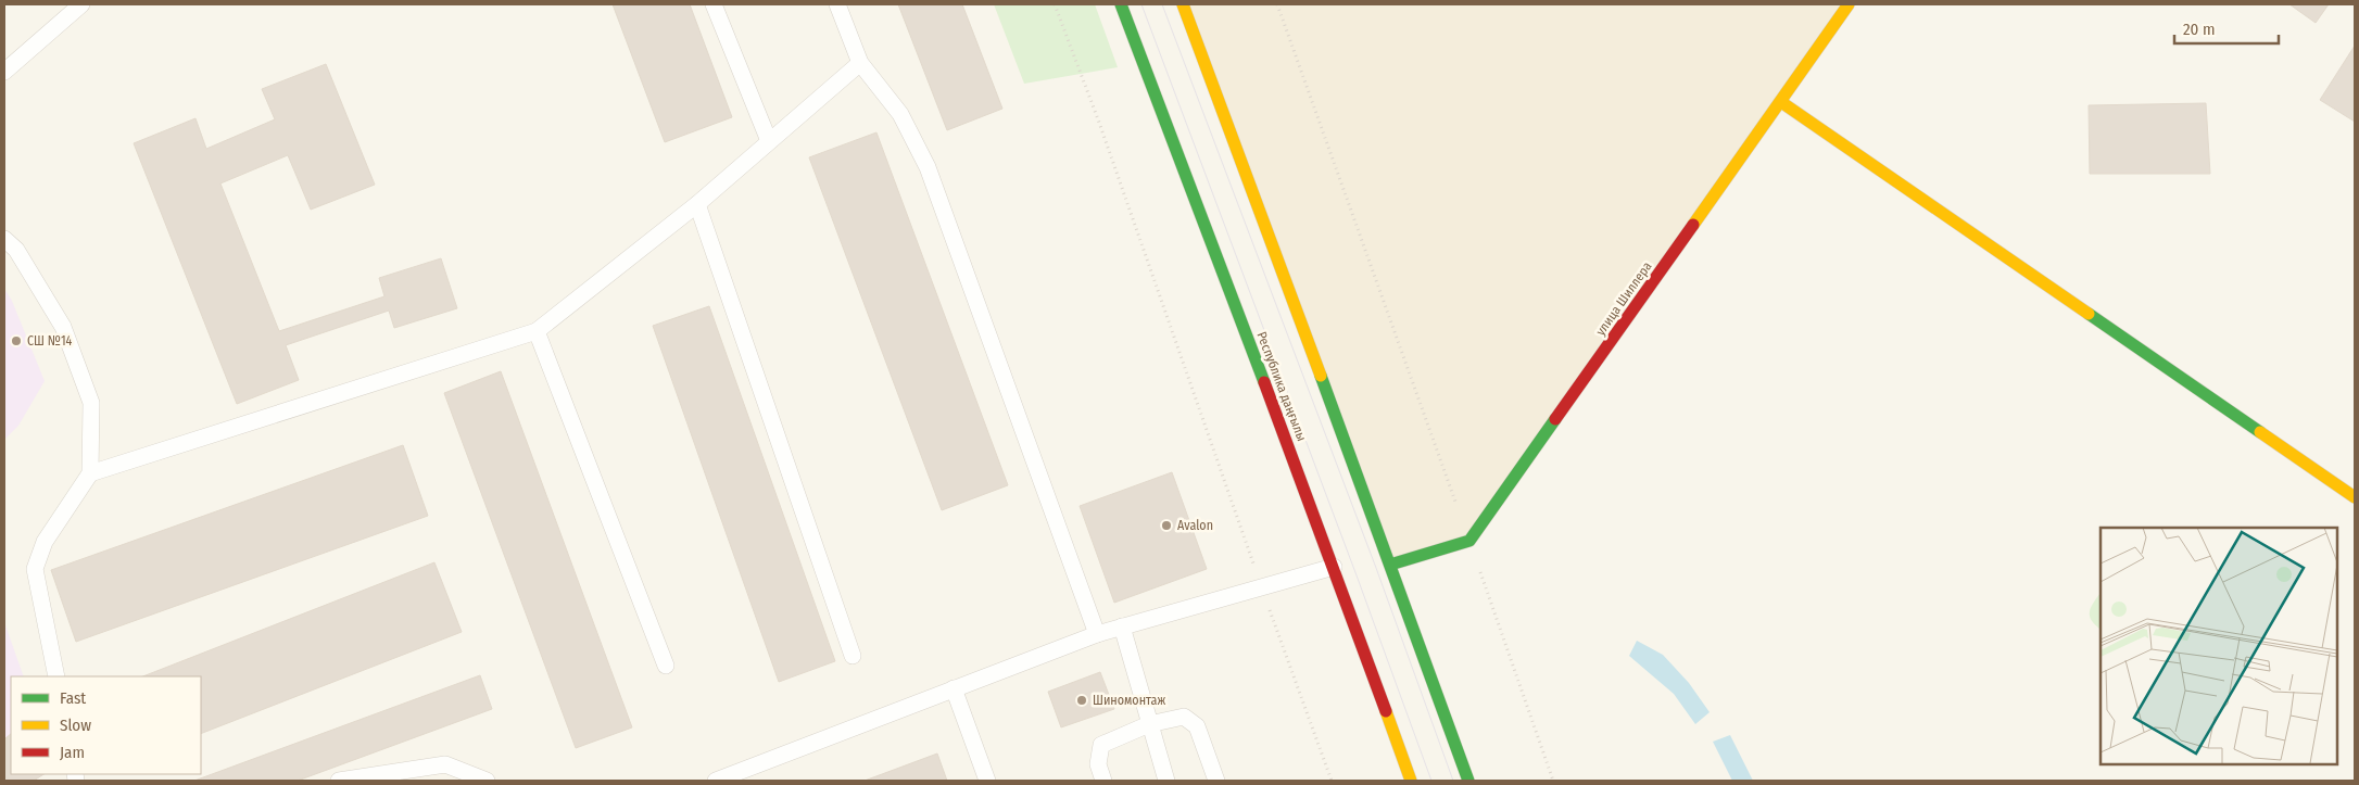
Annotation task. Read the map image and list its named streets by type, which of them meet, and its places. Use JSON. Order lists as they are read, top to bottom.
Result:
{
  "streets": {
    "main road": ["улица Шиллера", "Республика даңғылы"]
  },
  "places": ["СШ №14", "Avalon", "Шиномонтаж"],
  "legend": ["Fast", "Slow", "Jam"],
  "scale_bar": "20 m"
}
